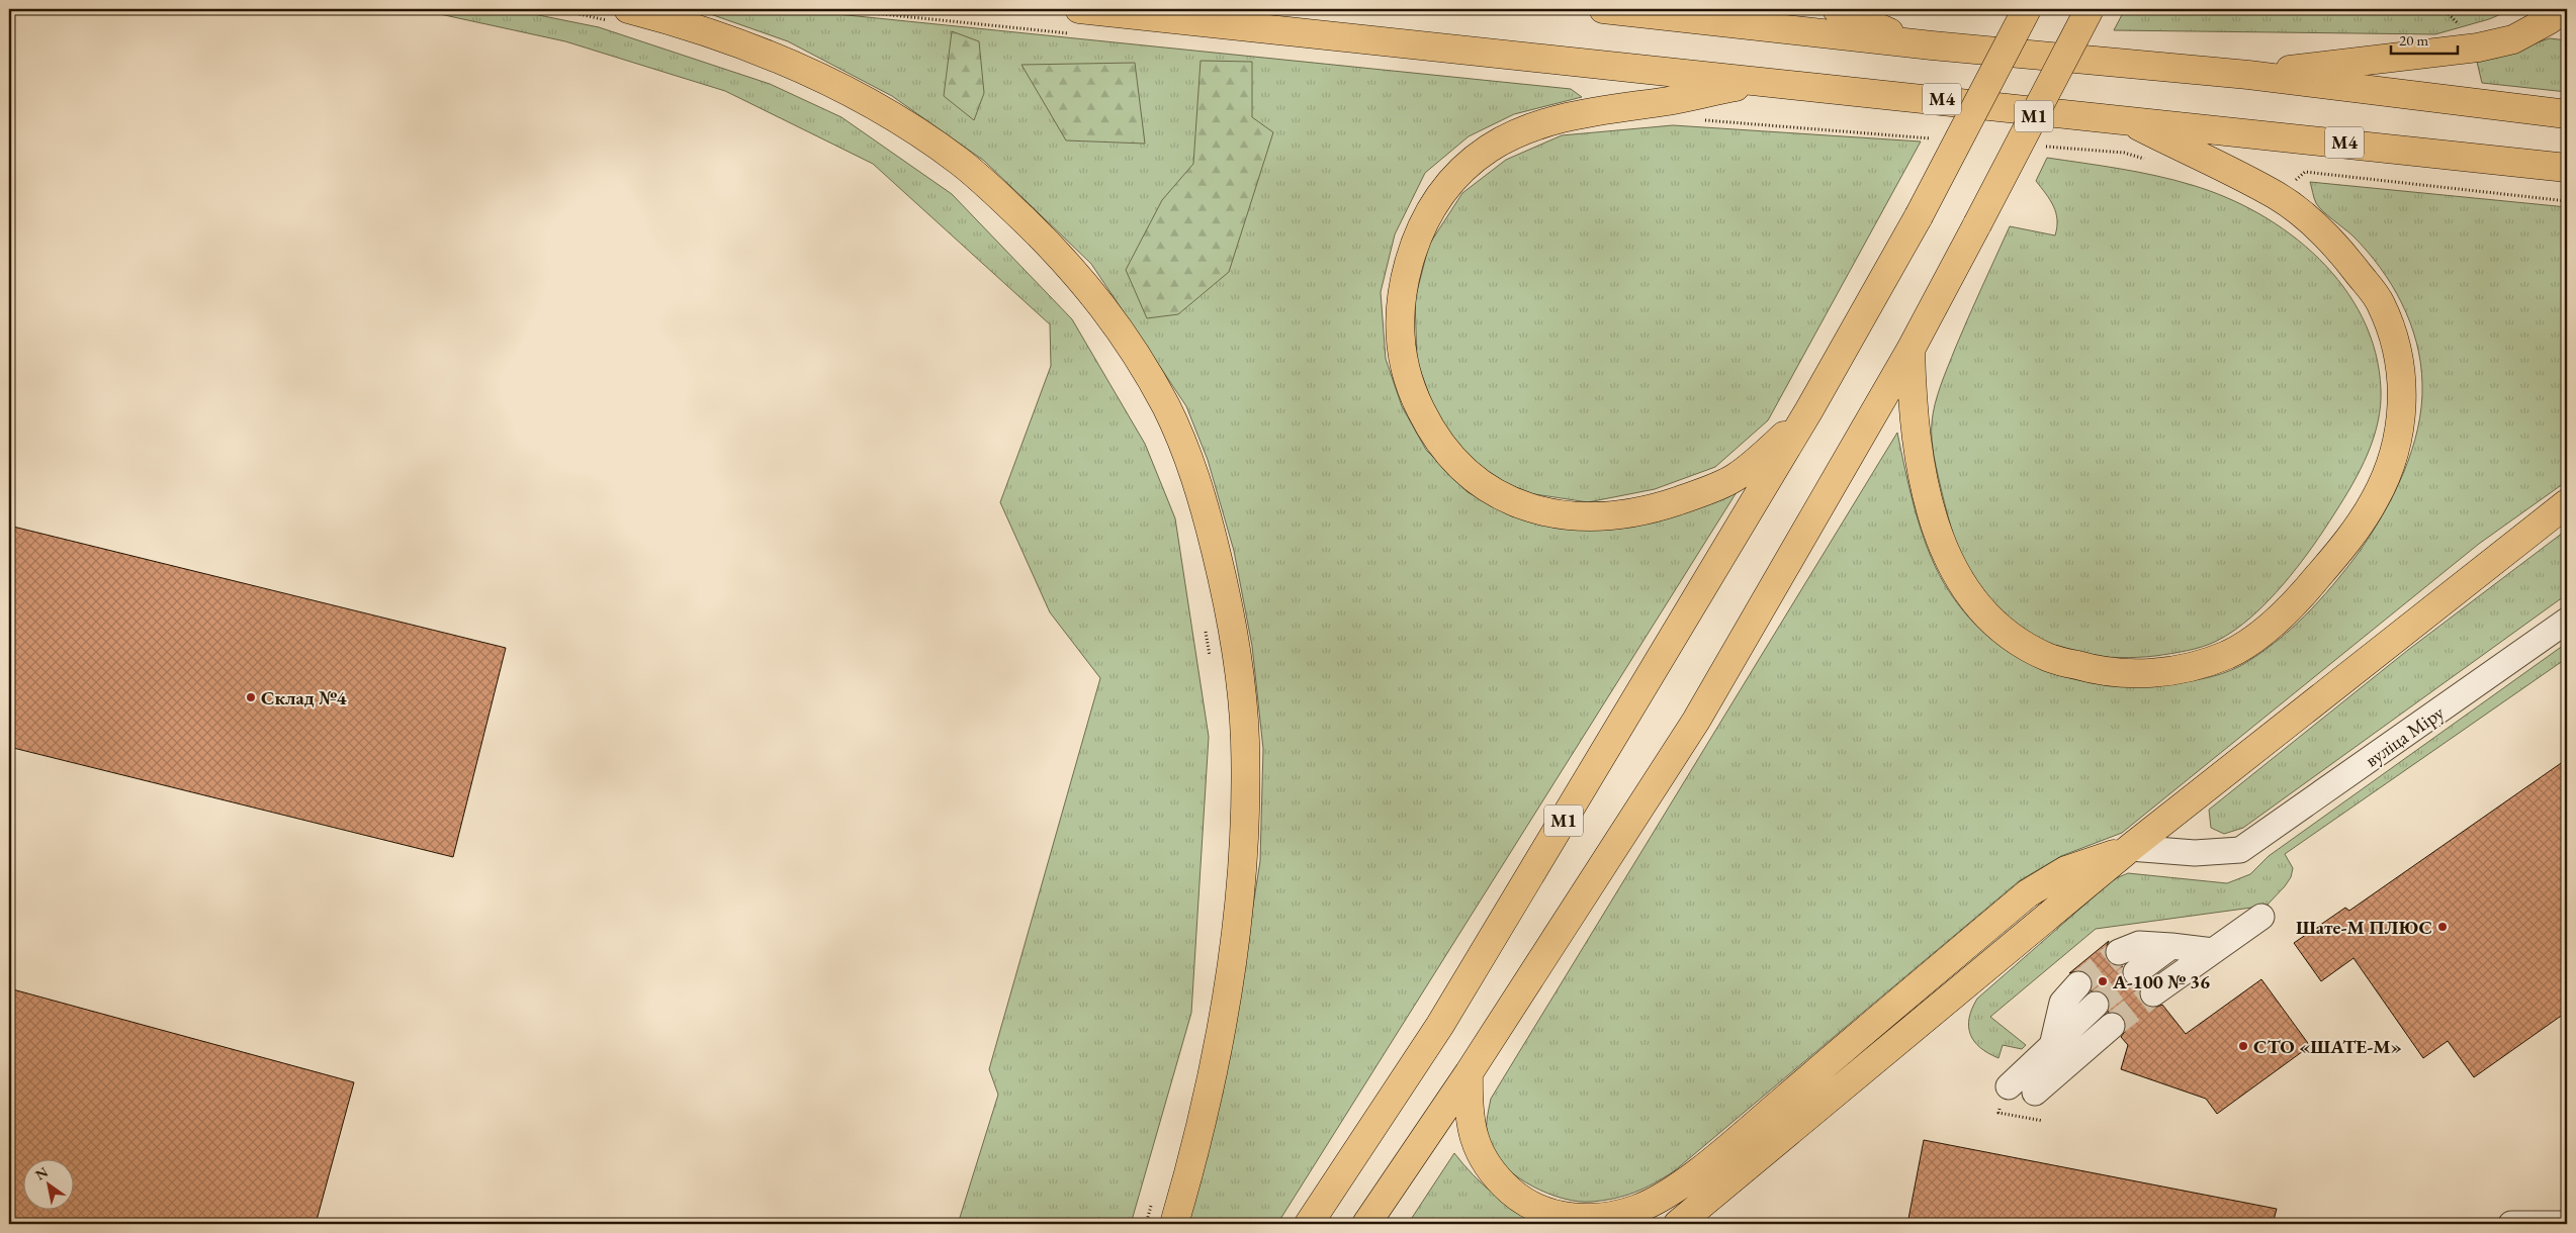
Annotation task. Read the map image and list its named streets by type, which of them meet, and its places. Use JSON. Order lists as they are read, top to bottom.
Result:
{
  "streets": {
    "highway": ["М4", "М1"],
    "street": ["вуліца Міру"]
  },
  "places": [
    "Склад №4",
    "Шате-М ПЛЮС",
    "А-100 № 36",
    "СТО «ШАТЕ-М»"
  ],
  "scale_bar": "20 m",
  "north": "top left"
}
